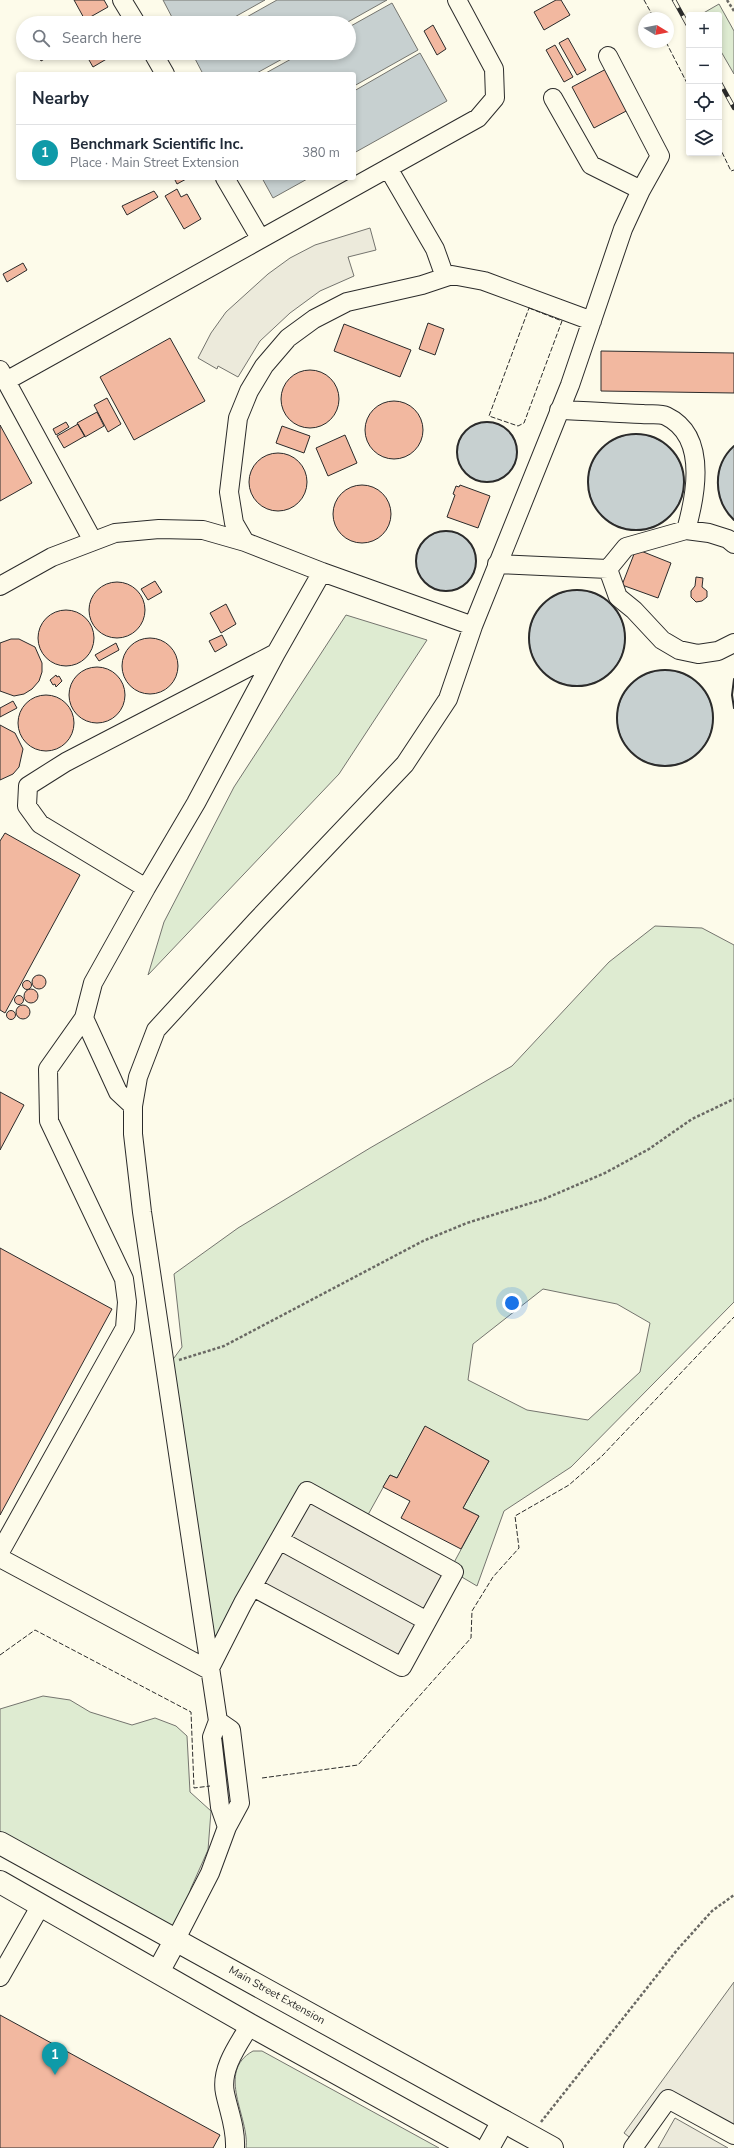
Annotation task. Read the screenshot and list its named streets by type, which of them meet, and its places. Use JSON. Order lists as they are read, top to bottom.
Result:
{
  "streets": {
    "main road": ["Main Street Extension"]
  },
  "north": "right",
  "page": {
    "map_buttons": ["+", "−"],
    "search": "Search here",
    "heading": "Nearby",
    "list": [
      {
        "mark": "1",
        "name": "Benchmark Scientific Inc.",
        "note": "Place · Main Street Extension",
        "value": "380 m"
      }
    ],
    "pins": "1"
  }
}
